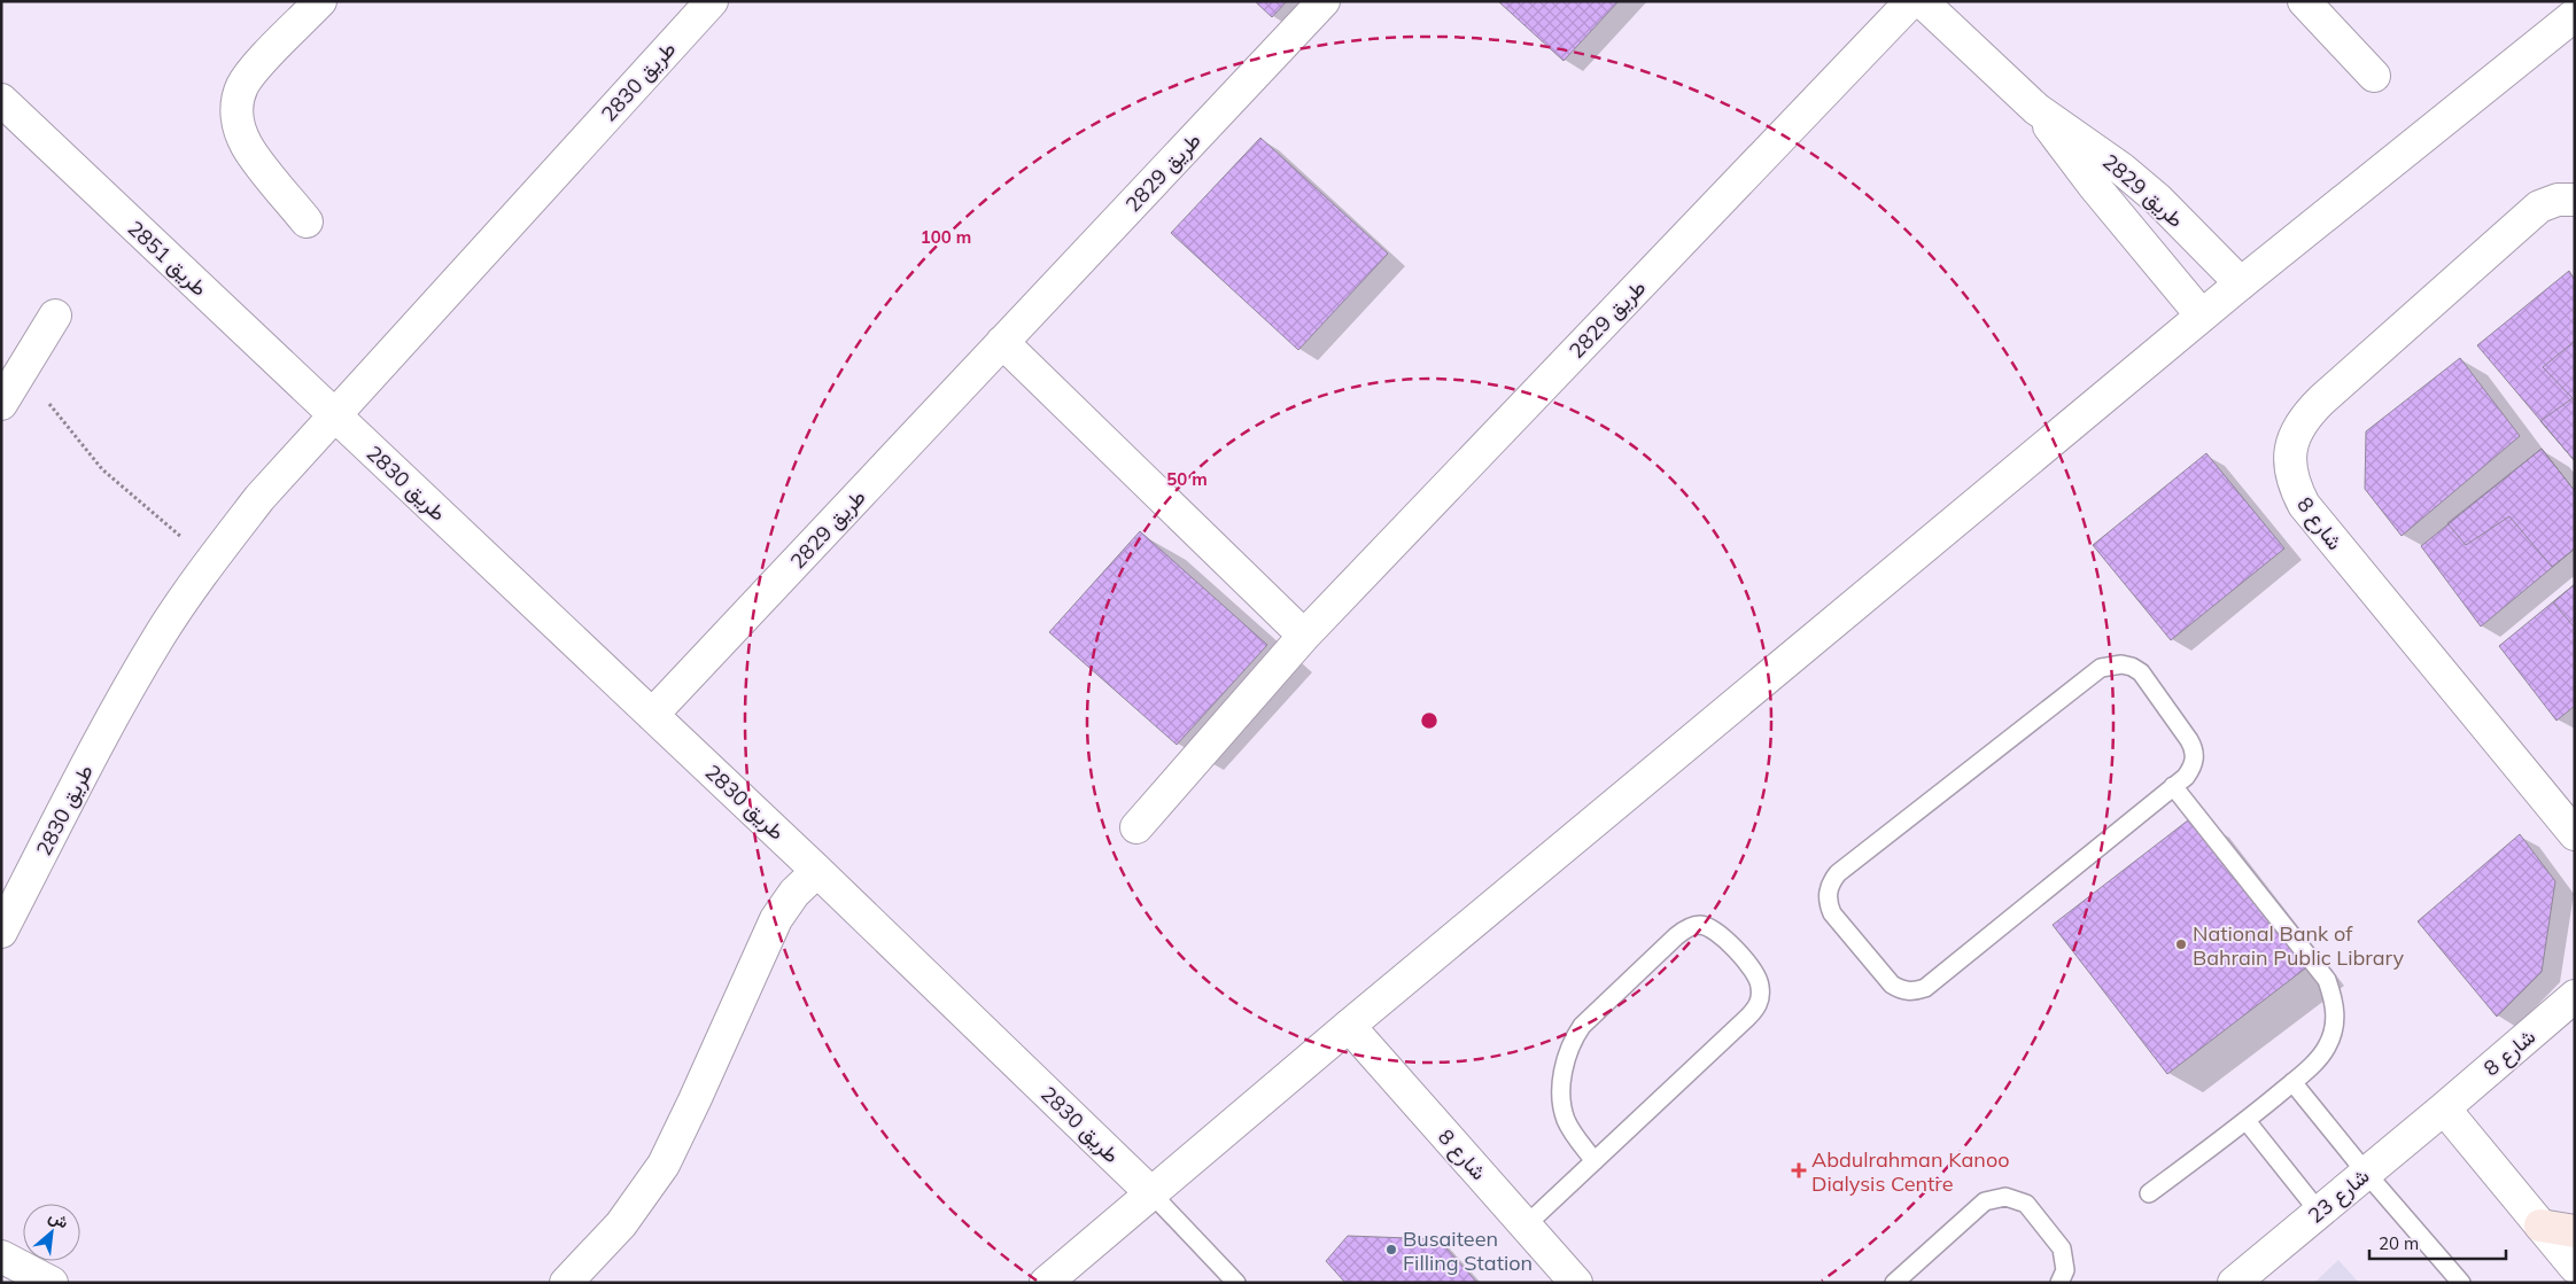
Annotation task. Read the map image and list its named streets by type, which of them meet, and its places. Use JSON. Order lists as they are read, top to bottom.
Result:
{
  "streets": {
    "street": [
      "طريق 2830",
      "طريق 2829",
      "طريق 2851",
      "شارع 8",
      "شارع 23"
    ]
  },
  "crossings": [
    ["طريق 2830", "طريق 2829"],
    ["طريق 2830", "طريق 2851"],
    ["شارع 8", "شارع 23"]
  ],
  "places": {
    "other": ["National Bank of Bahrain Public Library", "Busaiteen Filling Station"],
    "health": ["Abdulrahman Kanoo Dialysis Centre"]
  },
  "scale_bar": "20 m",
  "north": "top right",
  "rings": ["100 m", "50 m"]
}
